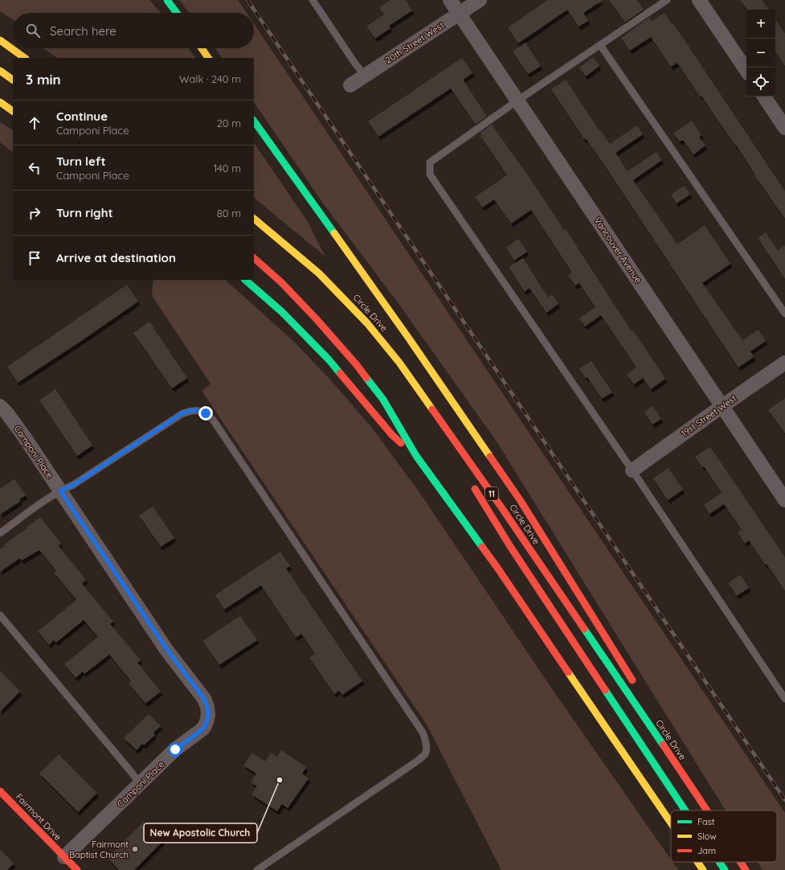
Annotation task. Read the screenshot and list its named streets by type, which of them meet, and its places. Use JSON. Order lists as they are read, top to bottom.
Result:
{
  "streets": {
    "main road": ["Circle Drive", "11", "Fairmont Drive"],
    "street": [
      "20th Street West",
      "Vancouver Avenue",
      "19st Street West",
      "Camponi Place"
    ]
  },
  "crossings": [
    ["20th Street West", "Vancouver Avenue"],
    ["Vancouver Avenue", "19st Street West"],
    ["Camponi Place", "Fairmont Drive"]
  ],
  "places": ["New Apostolic Church", "Fairmont Baptist Church"],
  "legend": ["Fast", "Slow", "Jam"],
  "page": {
    "map_buttons": ["+", "−"],
    "search": "Search here",
    "heading": ["3 min", "Walk · 240 m"],
    "list": [
      ["Continue", "Camponi Place", "20 m"],
      ["Turn left", "Camponi Place", "140 m"],
      ["Turn right", "80 m"],
      "Arrive at destination"
    ]
  }
}
